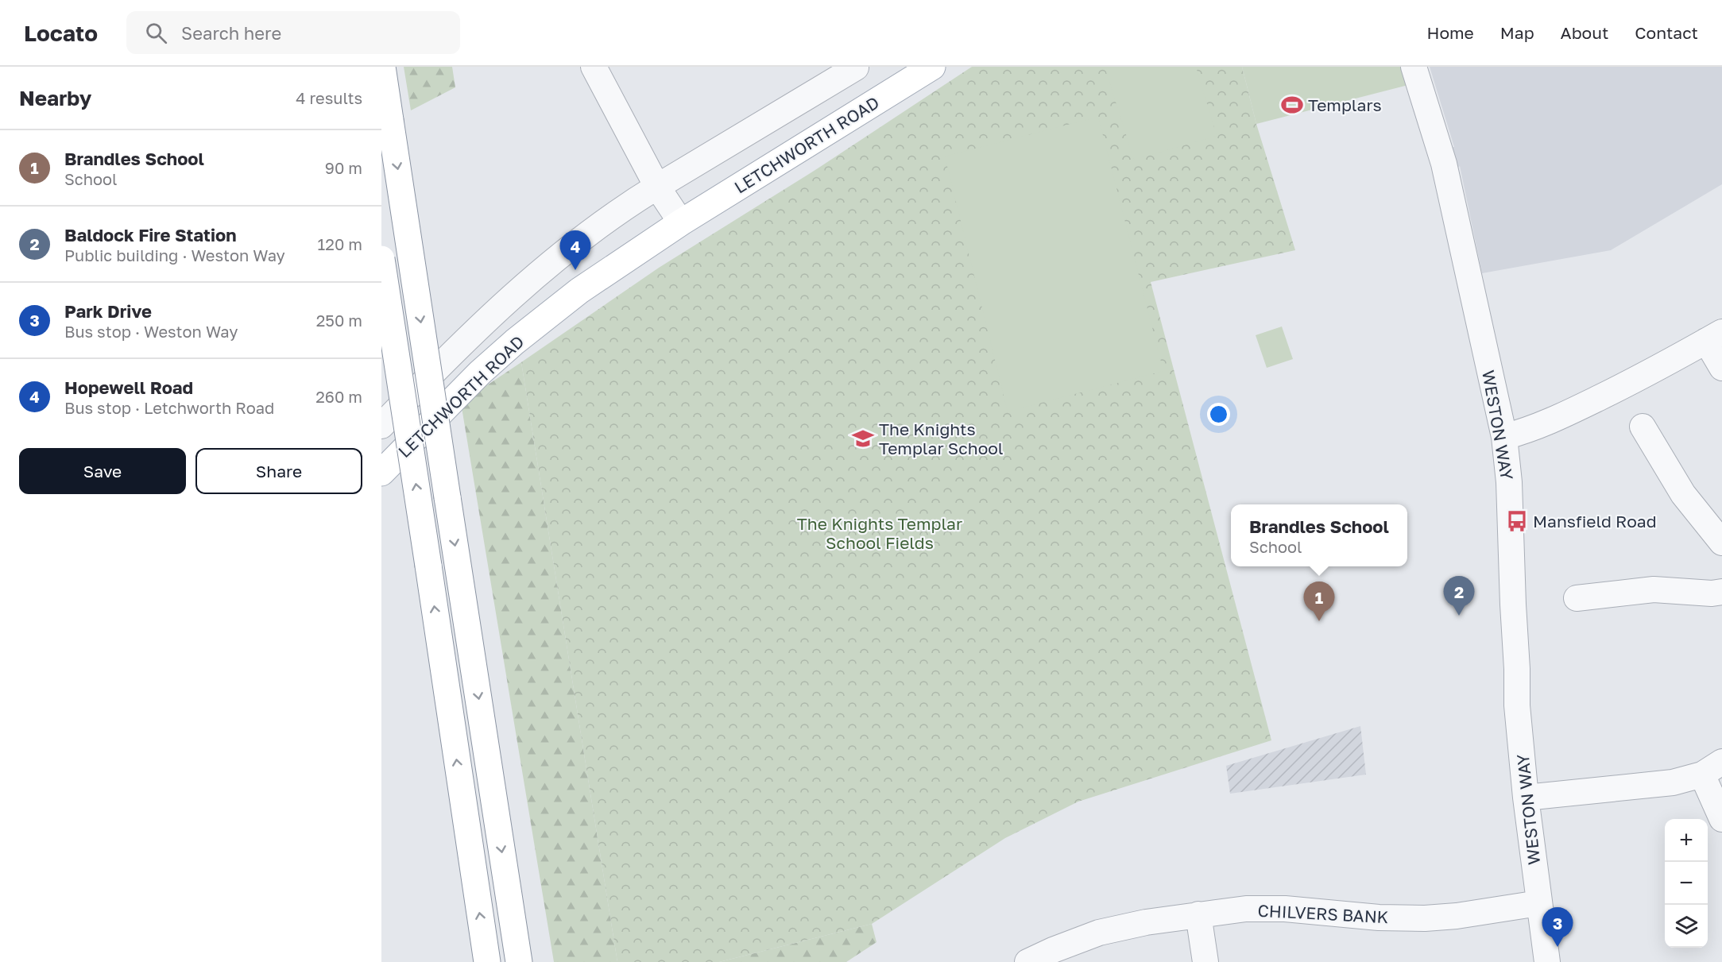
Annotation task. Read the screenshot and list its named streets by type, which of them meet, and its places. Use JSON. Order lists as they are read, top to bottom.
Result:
{
  "streets": {
    "main road": ["LETCHWORTH ROAD"],
    "street": ["WESTON WAY", "CHILVERS BANK"]
  },
  "crossings": [
    ["WESTON WAY", "CHILVERS BANK"]
  ],
  "parks": ["The Knights Templar School Fields"],
  "places": {
    "sports": ["Templars"],
    "school or university": ["The Knights Templar School"],
    "bus stop": ["Mansfield Road"]
  },
  "page": {
    "header": "Locato",
    "search": "Search here",
    "nav": [
      "Home",
      "Map",
      "About",
      "Contact"
    ],
    "heading": ["Nearby", "4 results"],
    "list": [
      {
        "mark": "1",
        "name": "Brandles School",
        "note": "School",
        "value": "90 m"
      },
      {
        "mark": "2",
        "name": "Baldock Fire Station",
        "note": "Public building · Weston Way",
        "value": "120 m"
      },
      {
        "mark": "3",
        "name": "Park Drive",
        "note": "Bus stop · Weston Way",
        "value": "250 m"
      },
      {
        "mark": "4",
        "name": "Hopewell Road",
        "note": "Bus stop · Letchworth Road",
        "value": "260 m"
      }
    ],
    "pins": [
      "4",
      "2",
      "1",
      "3"
    ],
    "buttons": ["Save", "Share"],
    "popup": ["Brandles School", "School"],
    "map_buttons": ["+", "−"]
  }
}
